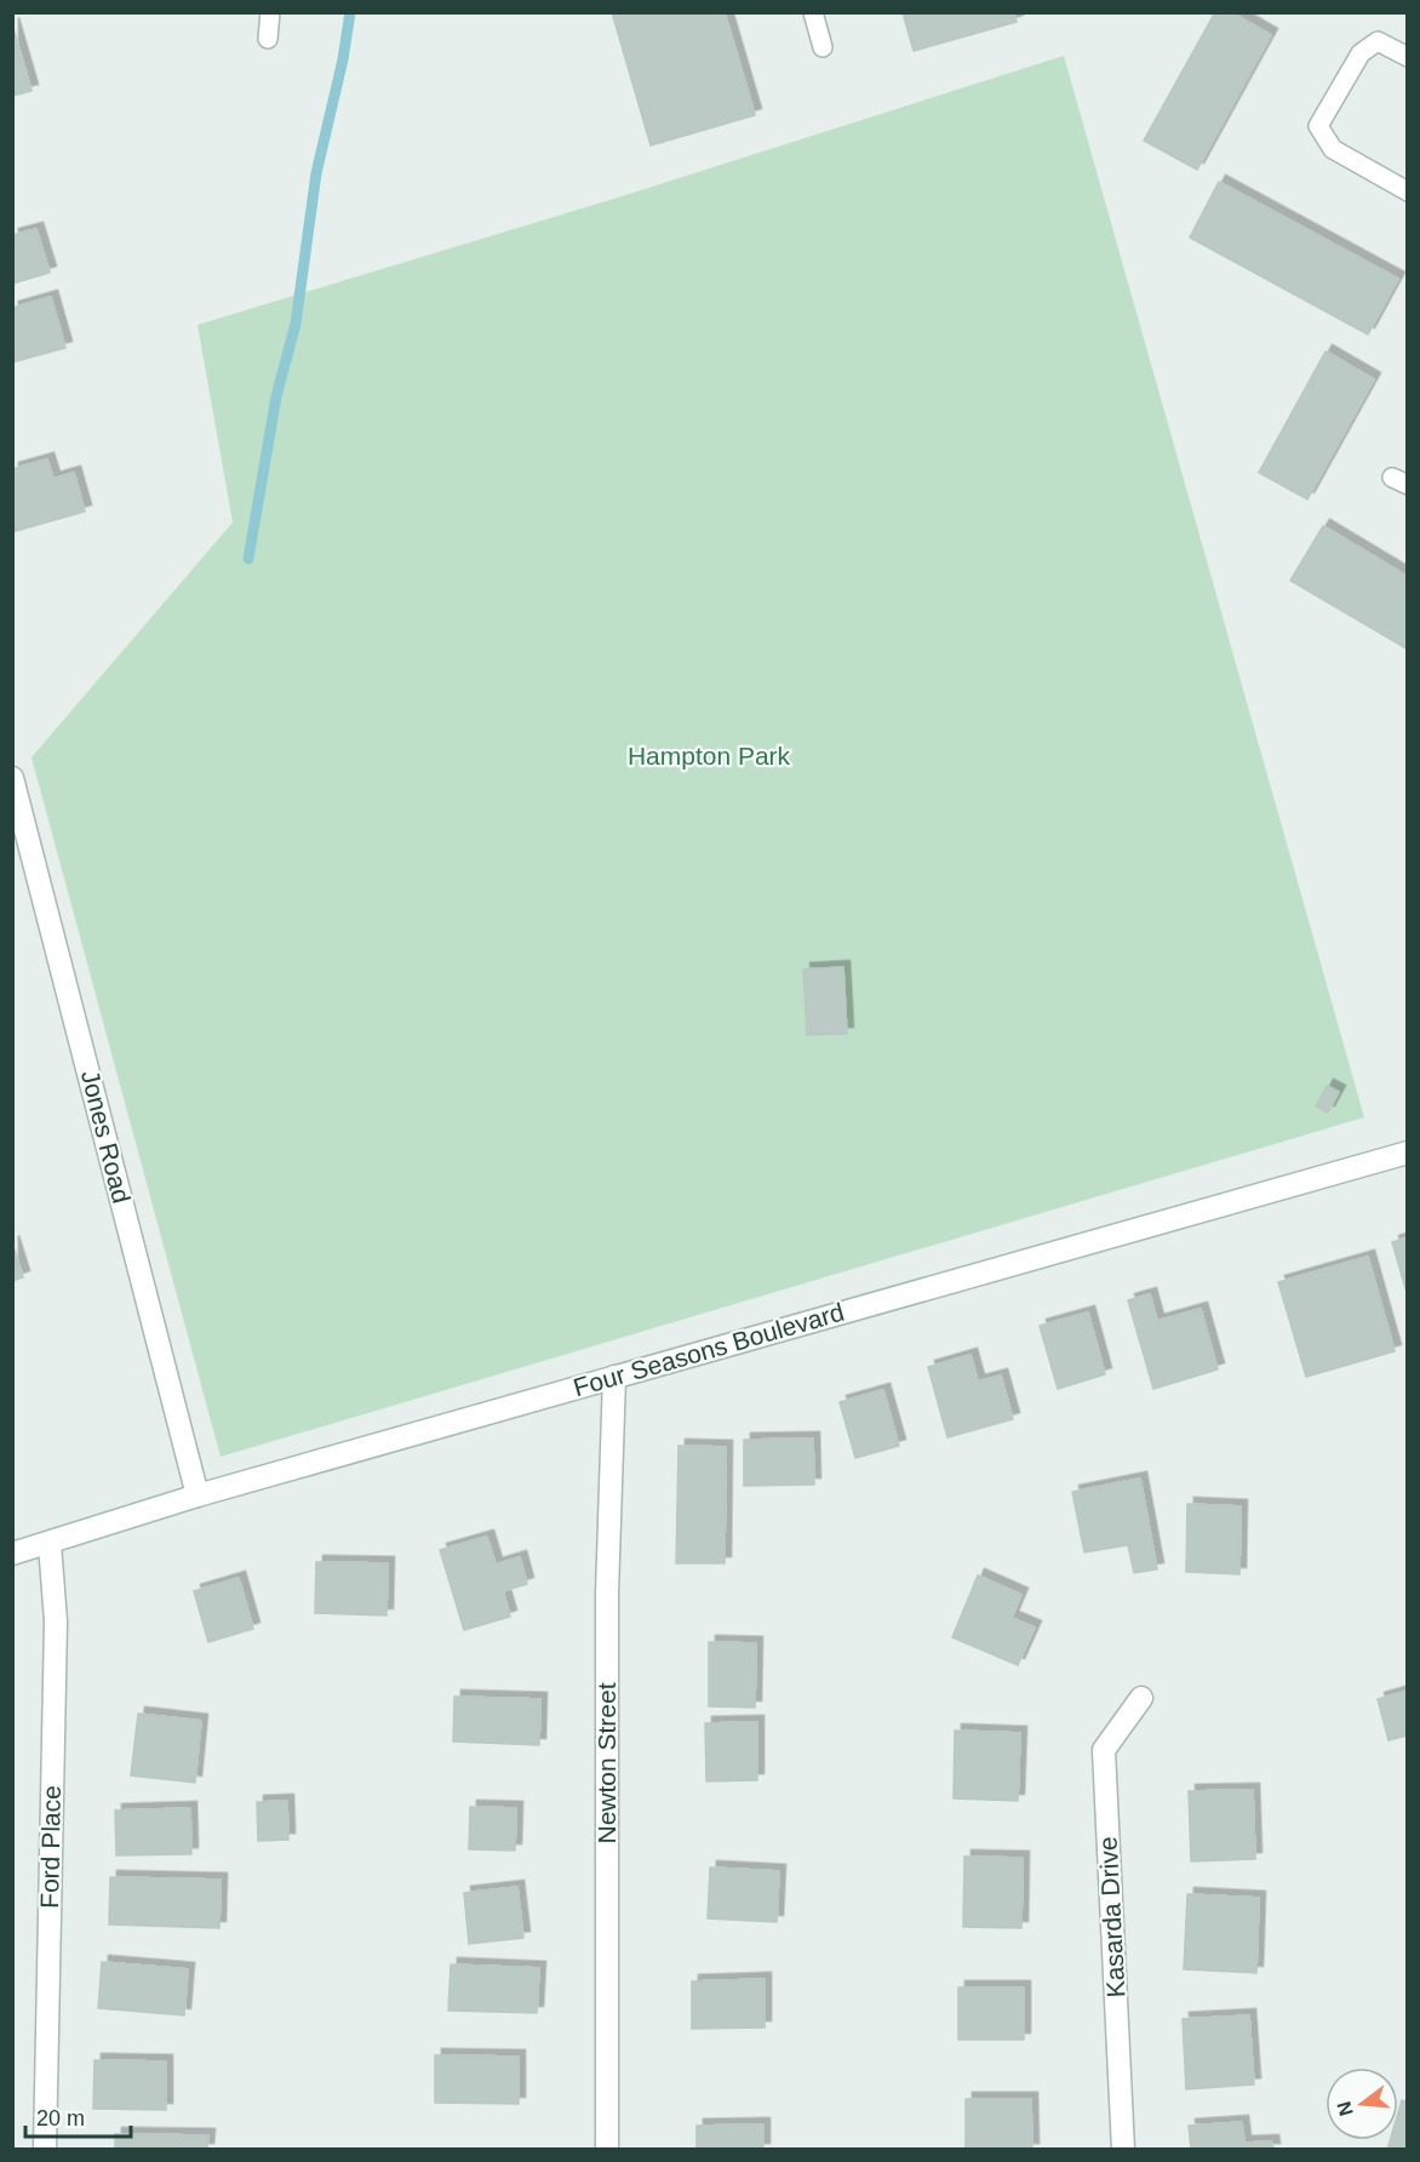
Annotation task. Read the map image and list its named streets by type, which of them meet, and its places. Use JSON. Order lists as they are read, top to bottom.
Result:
{
  "streets": {
    "street": [
      "Jones Road",
      "Four Seasons Boulevard",
      "Newton Street",
      "Ford Place",
      "Kasarda Drive"
    ]
  },
  "crossings": [
    ["Jones Road", "Four Seasons Boulevard"],
    ["Four Seasons Boulevard", "Newton Street"],
    ["Four Seasons Boulevard", "Ford Place"]
  ],
  "parks": ["Hampton Park"],
  "scale_bar": "20 m",
  "north": "left"
}
